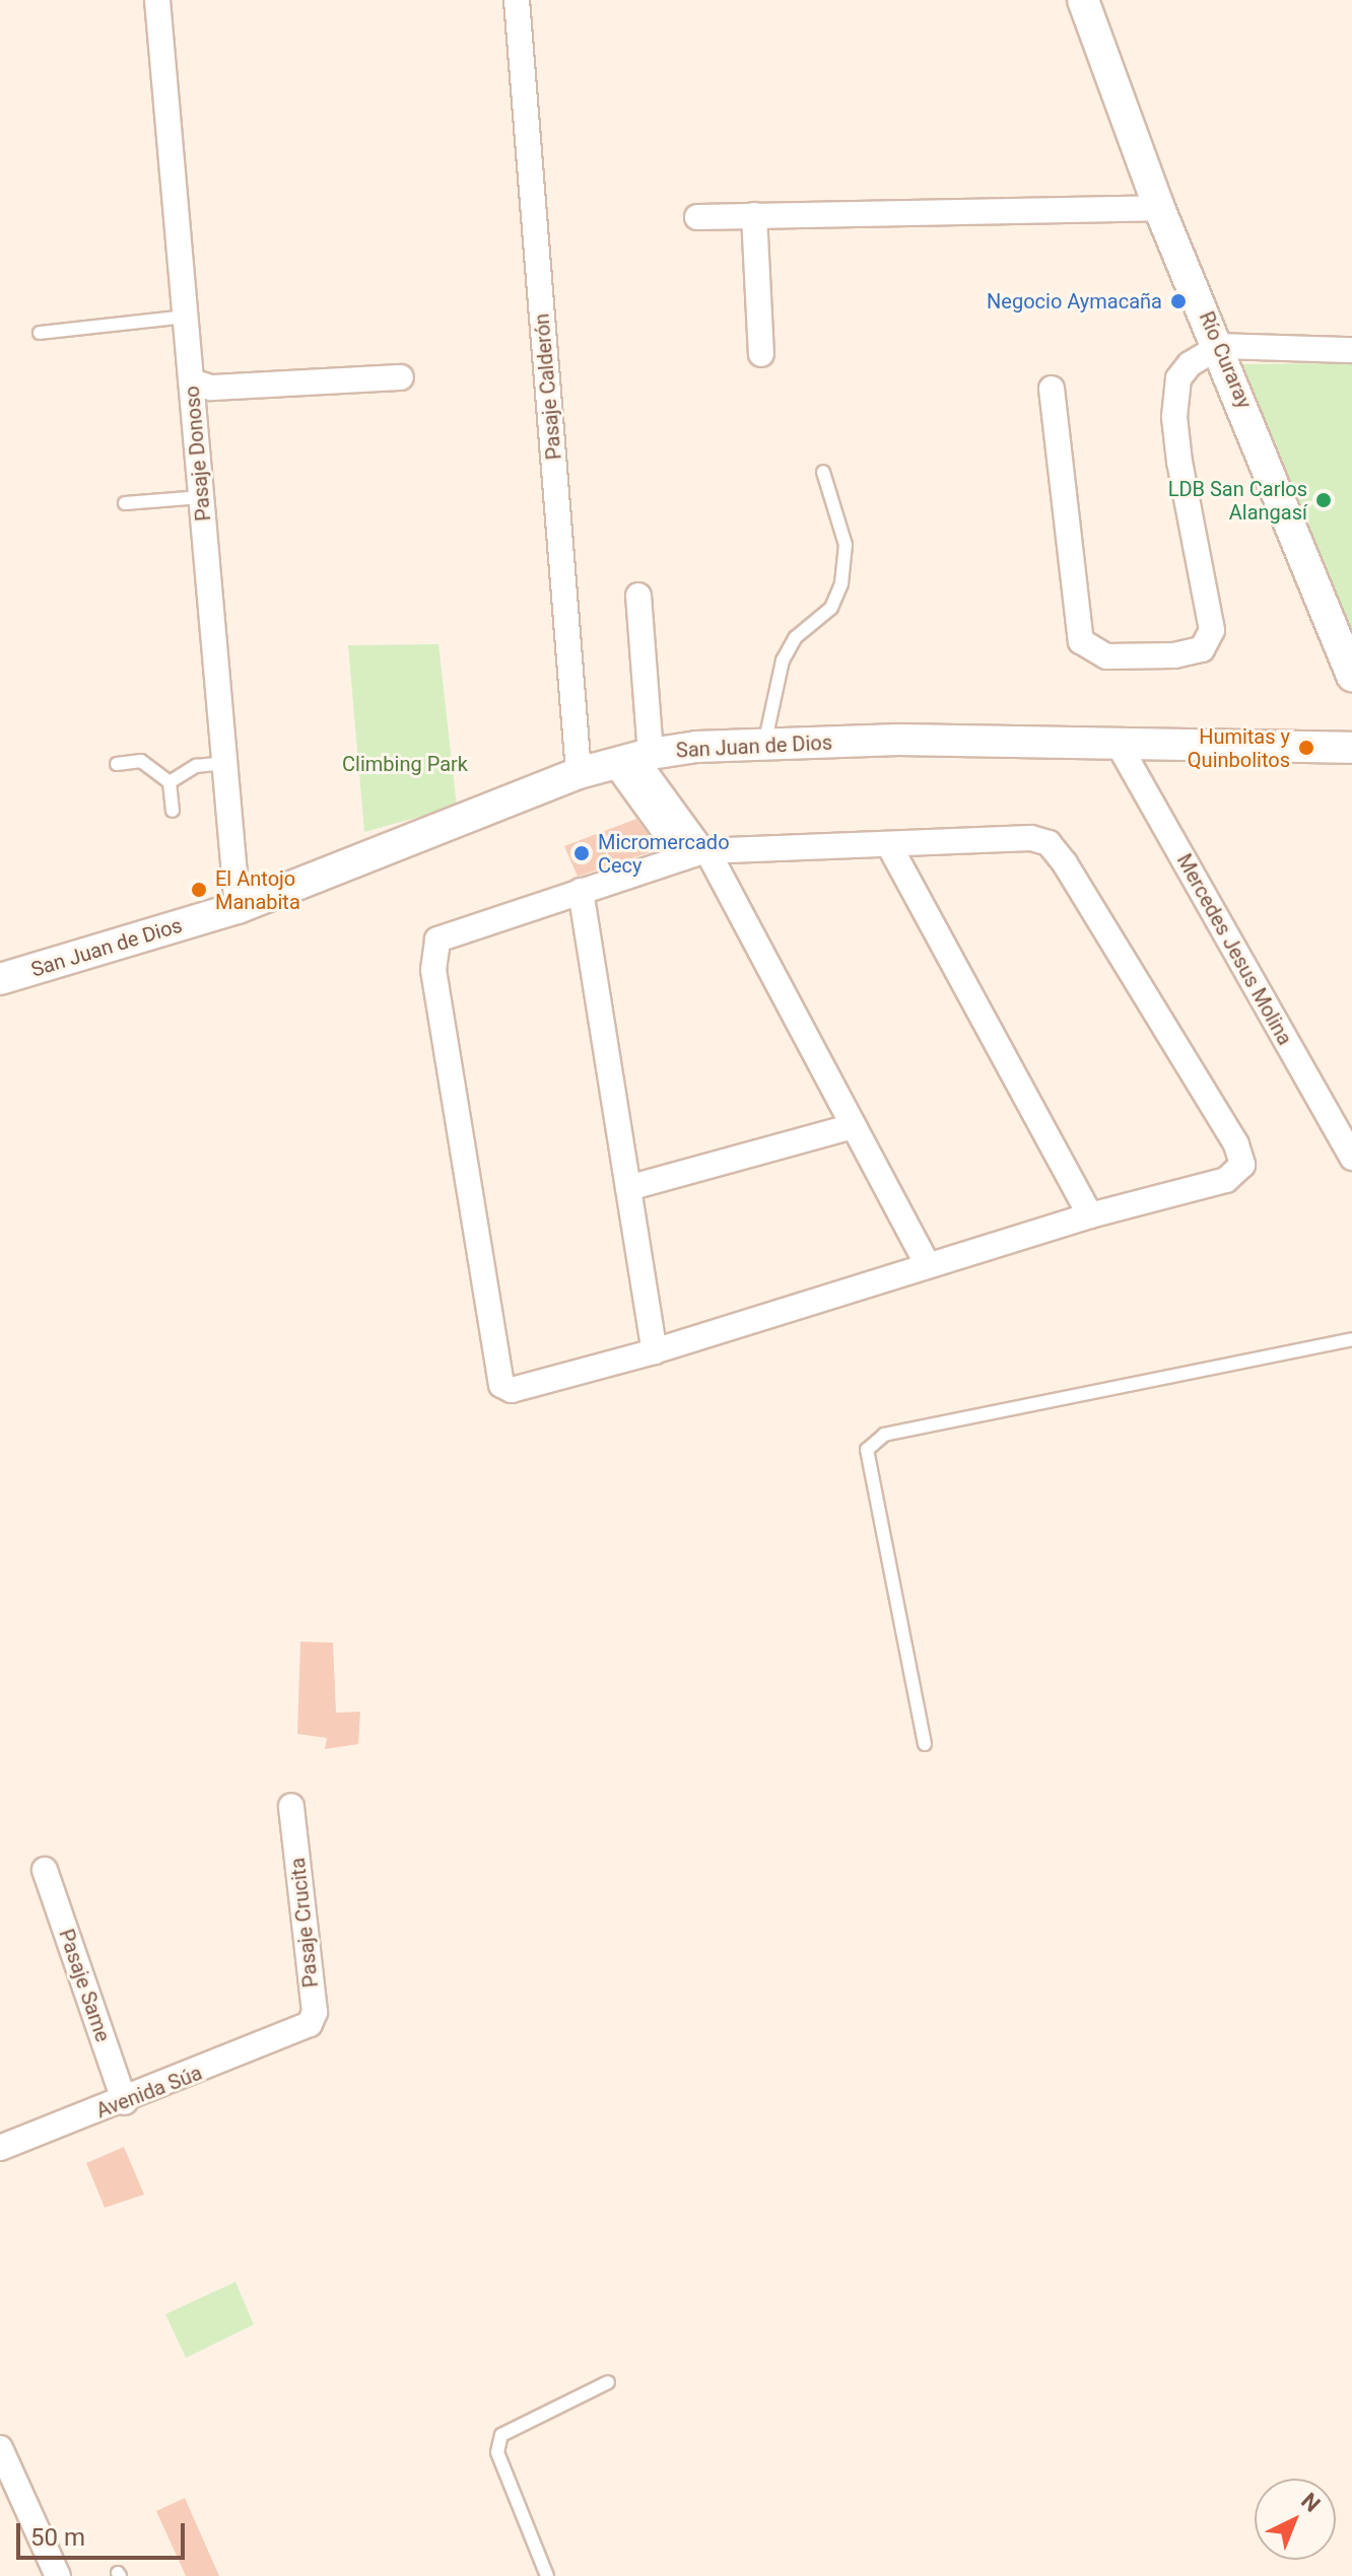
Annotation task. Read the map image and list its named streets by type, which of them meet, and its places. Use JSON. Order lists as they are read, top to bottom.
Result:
{
  "streets": {
    "street": [
      "Río Curaray",
      "Pasaje Calderón",
      "Pasaje Donoso",
      "San Juan de Dios",
      "Mercedes Jesus Molina",
      "Pasaje Crucita",
      "Pasaje Same",
      "Avenida Súa"
    ]
  },
  "crossings": [
    ["Pasaje Calderón", "San Juan de Dios"],
    ["Pasaje Donoso", "San Juan de Dios"],
    ["San Juan de Dios", "Mercedes Jesus Molina"],
    ["Pasaje Crucita", "Avenida Súa"],
    ["Pasaje Same", "Avenida Súa"]
  ],
  "parks": ["Climbing Park"],
  "places": [
    "Negocio Aymacaña",
    "LDB San Carlos Alangasí",
    "Humitas y Quinbolitos",
    "Micromercado Cecy",
    "El Antojo Manabita"
  ],
  "scale_bar": "50 m",
  "north": "top right"
}
